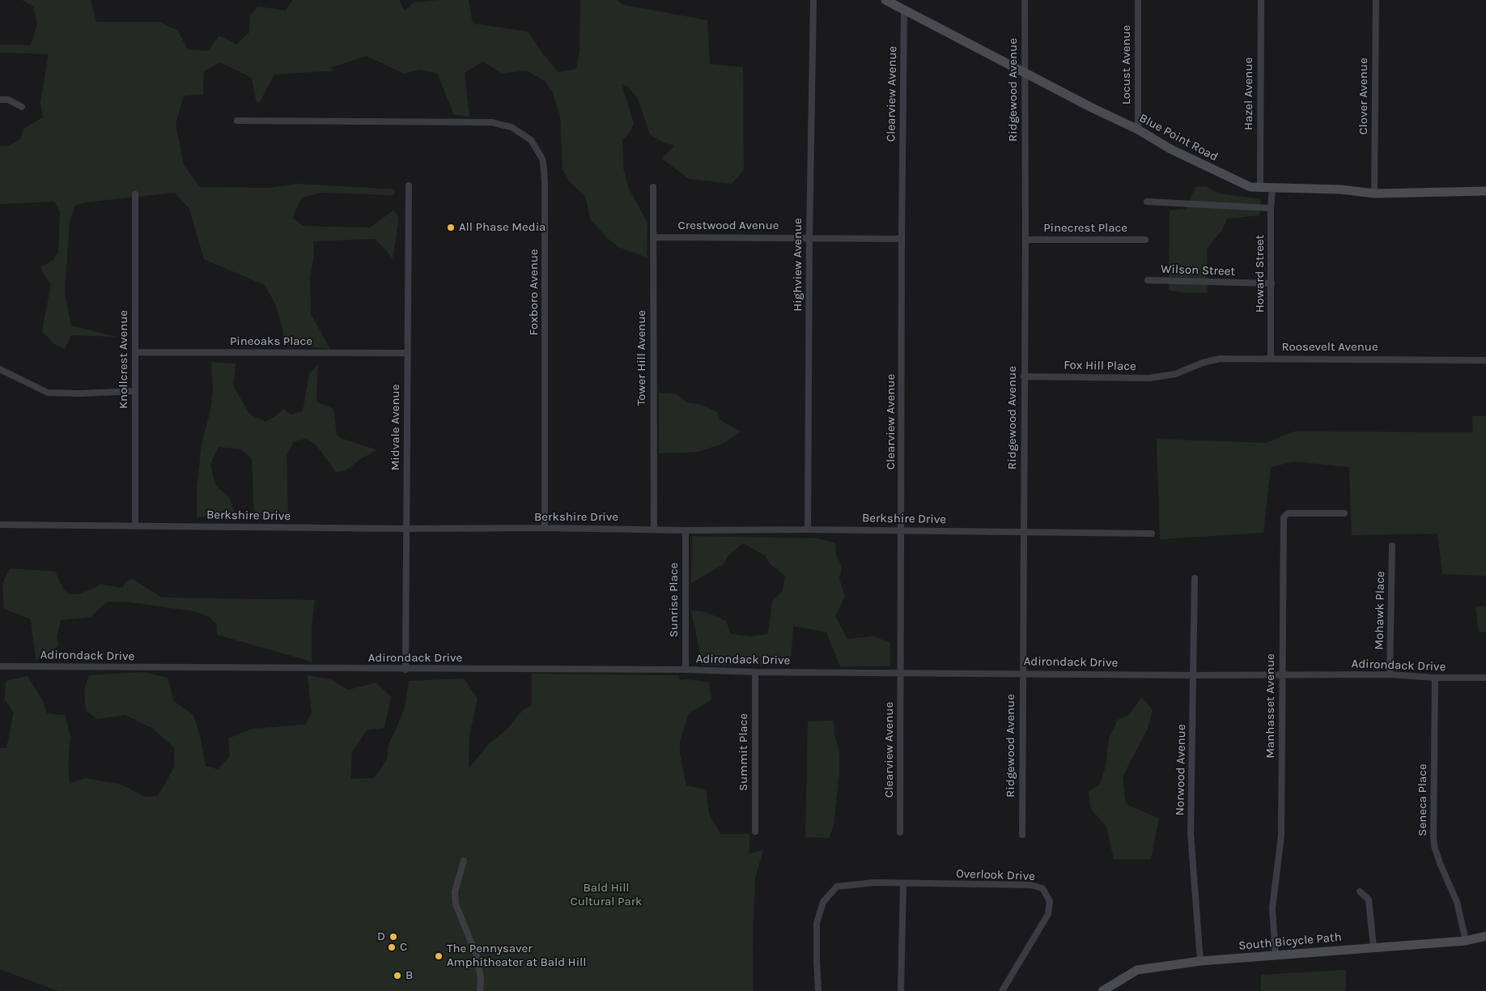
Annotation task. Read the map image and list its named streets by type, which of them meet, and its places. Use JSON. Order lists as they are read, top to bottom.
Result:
{
  "streets": {
    "street": [
      "Locust Avenue",
      "Ridgewood Avenue",
      "Clearview Avenue",
      "Hazel Avenue",
      "Clover Avenue",
      "Blue Point Road",
      "Crestwood Avenue",
      "Pinecrest Place",
      "Highview Avenue",
      "Wilson Street",
      "Howard Street",
      "Foxboro Avenue",
      "Pineoaks Place",
      "Roosevelt Avenue",
      "Tower Hill Avenue",
      "Knollcrest Avenue",
      "Fox Hill Place",
      "Midvale Avenue",
      "Berkshire Drive",
      "Sunrise Place",
      "Mohawk Place",
      "Adirondack Drive",
      "Manhasset Avenue",
      "Summit Place",
      "Norwood Avenue",
      "Seneca Place",
      "Overlook Drive",
      "South Bicycle Path"
    ]
  },
  "crossings": [
    ["Locust Avenue", "Blue Point Road"],
    ["Ridgewood Avenue", "Blue Point Road"],
    ["Ridgewood Avenue", "Pinecrest Place"],
    ["Ridgewood Avenue", "Fox Hill Place"],
    ["Ridgewood Avenue", "Berkshire Drive"],
    ["Ridgewood Avenue", "Adirondack Drive"],
    ["Clearview Avenue", "Blue Point Road"],
    ["Clearview Avenue", "Crestwood Avenue"],
    ["Clearview Avenue", "Berkshire Drive"],
    ["Clearview Avenue", "Adirondack Drive"],
    ["Hazel Avenue", "Blue Point Road"],
    ["Clover Avenue", "Blue Point Road"],
    ["Blue Point Road", "Howard Street"],
    ["Crestwood Avenue", "Highview Avenue"],
    ["Crestwood Avenue", "Tower Hill Avenue"],
    ["Highview Avenue", "Berkshire Drive"],
    ["Wilson Street", "Howard Street"],
    ["Howard Street", "Roosevelt Avenue"],
    ["Foxboro Avenue", "Berkshire Drive"],
    ["Pineoaks Place", "Knollcrest Avenue"],
    ["Pineoaks Place", "Midvale Avenue"],
    ["Roosevelt Avenue", "Fox Hill Place"],
    ["Tower Hill Avenue", "Berkshire Drive"],
    ["Knollcrest Avenue", "Berkshire Drive"],
    ["Midvale Avenue", "Berkshire Drive"],
    ["Midvale Avenue", "Adirondack Drive"],
    ["Berkshire Drive", "Sunrise Place"],
    ["Sunrise Place", "Adirondack Drive"],
    ["Mohawk Place", "Adirondack Drive"],
    ["Adirondack Drive", "Manhasset Avenue"],
    ["Adirondack Drive", "Summit Place"],
    ["Adirondack Drive", "Norwood Avenue"],
    ["Adirondack Drive", "Seneca Place"],
    ["Manhasset Avenue", "South Bicycle Path"],
    ["Norwood Avenue", "South Bicycle Path"],
    ["Seneca Place", "South Bicycle Path"]
  ],
  "parks": ["Bald Hill Cultural Park"],
  "places": [
    "All Phase Media",
    "D",
    "C",
    "The Pennysaver Amphitheater at Bald Hill",
    "B"
  ]
}
